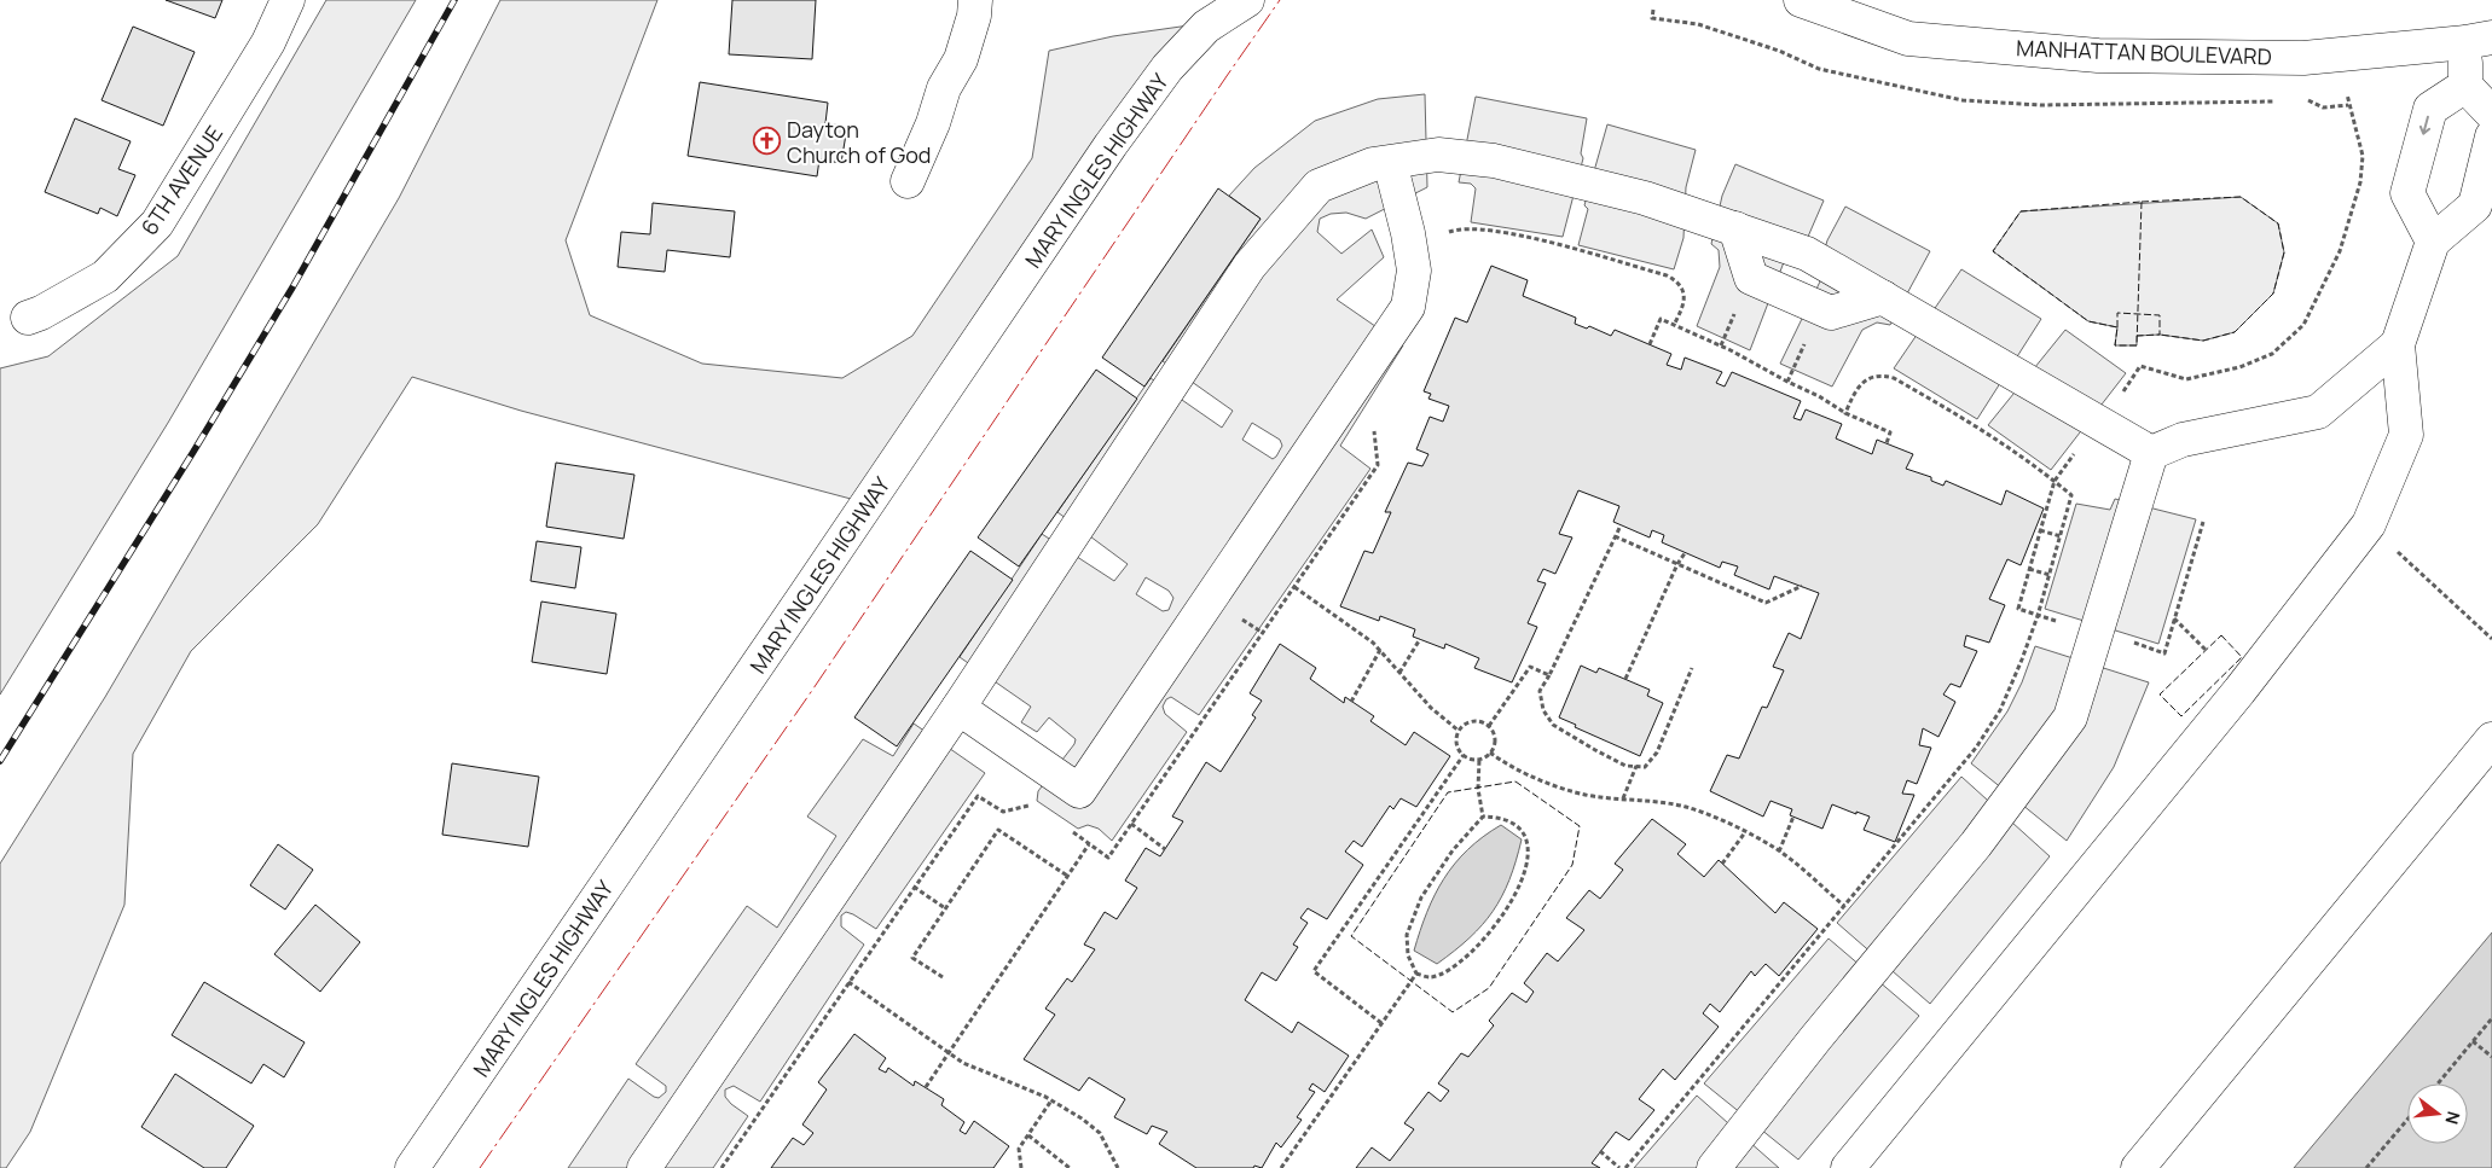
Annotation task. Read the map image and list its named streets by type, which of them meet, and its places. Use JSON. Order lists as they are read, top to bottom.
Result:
{
  "streets": {
    "street": ["MANHATTAN BOULEVARD", "MARY INGLES HIGHWAY", "6TH AVENUE"]
  },
  "places": {
    "church": ["Dayton Church of God"]
  },
  "north": "right"
}
